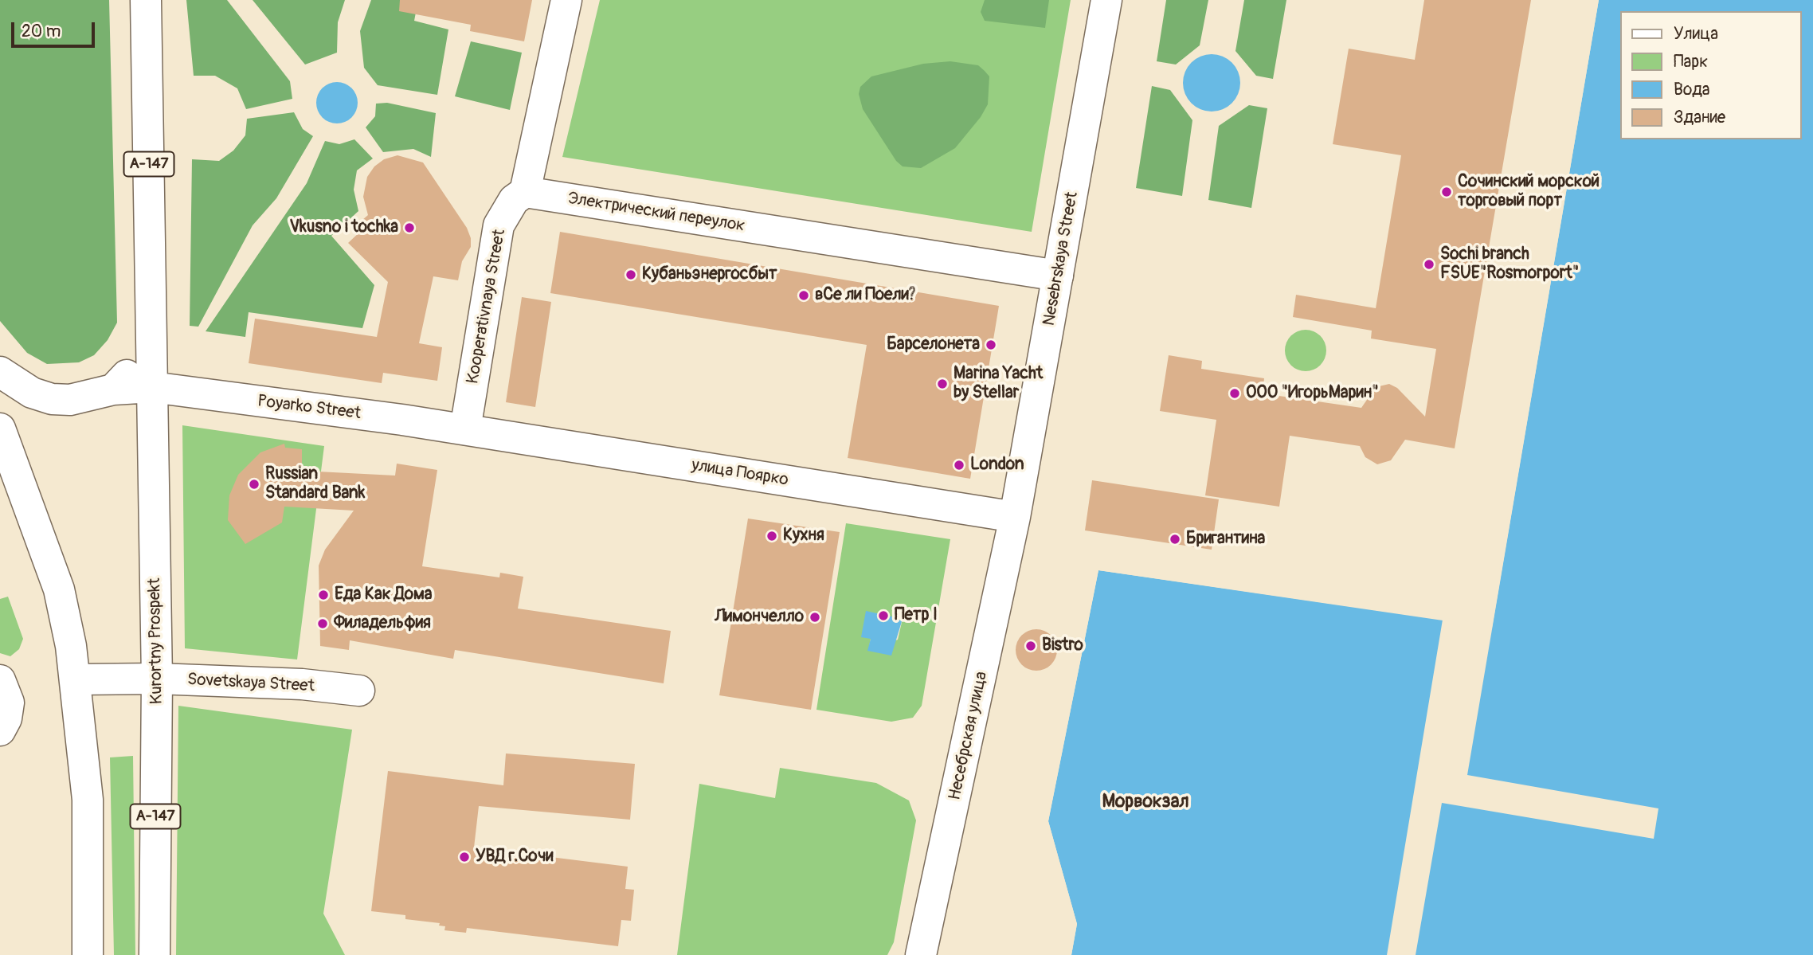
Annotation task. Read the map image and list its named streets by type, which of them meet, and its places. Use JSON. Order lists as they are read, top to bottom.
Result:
{
  "streets": {
    "main road": [
      "А-147",
      "Электрический переулок",
      "Nesebrskaya Street",
      "Kooperativnaya Street",
      "Poyarko Street",
      "улица Поярко",
      "Kurortny Prospekt",
      "Sovetskaya Street",
      "Несебрская улица"
    ]
  },
  "crossings": [
    ["Электрический переулок", "Nesebrskaya Street"],
    ["Электрический переулок", "Kooperativnaya Street"],
    ["Nesebrskaya Street", "улица Поярко"],
    ["Nesebrskaya Street", "Несебрская улица"],
    ["Kooperativnaya Street", "Poyarko Street"],
    ["Kooperativnaya Street", "улица Поярко"],
    ["Poyarko Street", "улица Поярко"],
    ["Poyarko Street", "Kurortny Prospekt"],
    ["улица Поярко", "Несебрская улица"],
    ["Kurortny Prospekt", "Sovetskaya Street"]
  ],
  "districts": ["Морвокзал"],
  "places": [
    "Сочинский морской торговый порт",
    "Vkusno i tochka",
    "Sochi branch FSUE\"Rosmorport\"",
    "Кубаньэнергосбыт",
    "вСе ли Поели?",
    "Барселонета",
    "Marina Yacht by Stellar",
    "ООО \"ИгорьМарин\"",
    "London",
    "Russian Standard Bank",
    "Кухня",
    "Бригантина",
    "Еда Как Дома",
    "Петр I",
    "Лимончелло",
    "Филадельфия",
    "Bistro",
    "УВД г.Сочи"
  ],
  "legend": [
    "Улица",
    "Парк",
    "Вода",
    "Здание"
  ],
  "scale_bar": "20 m"
}
